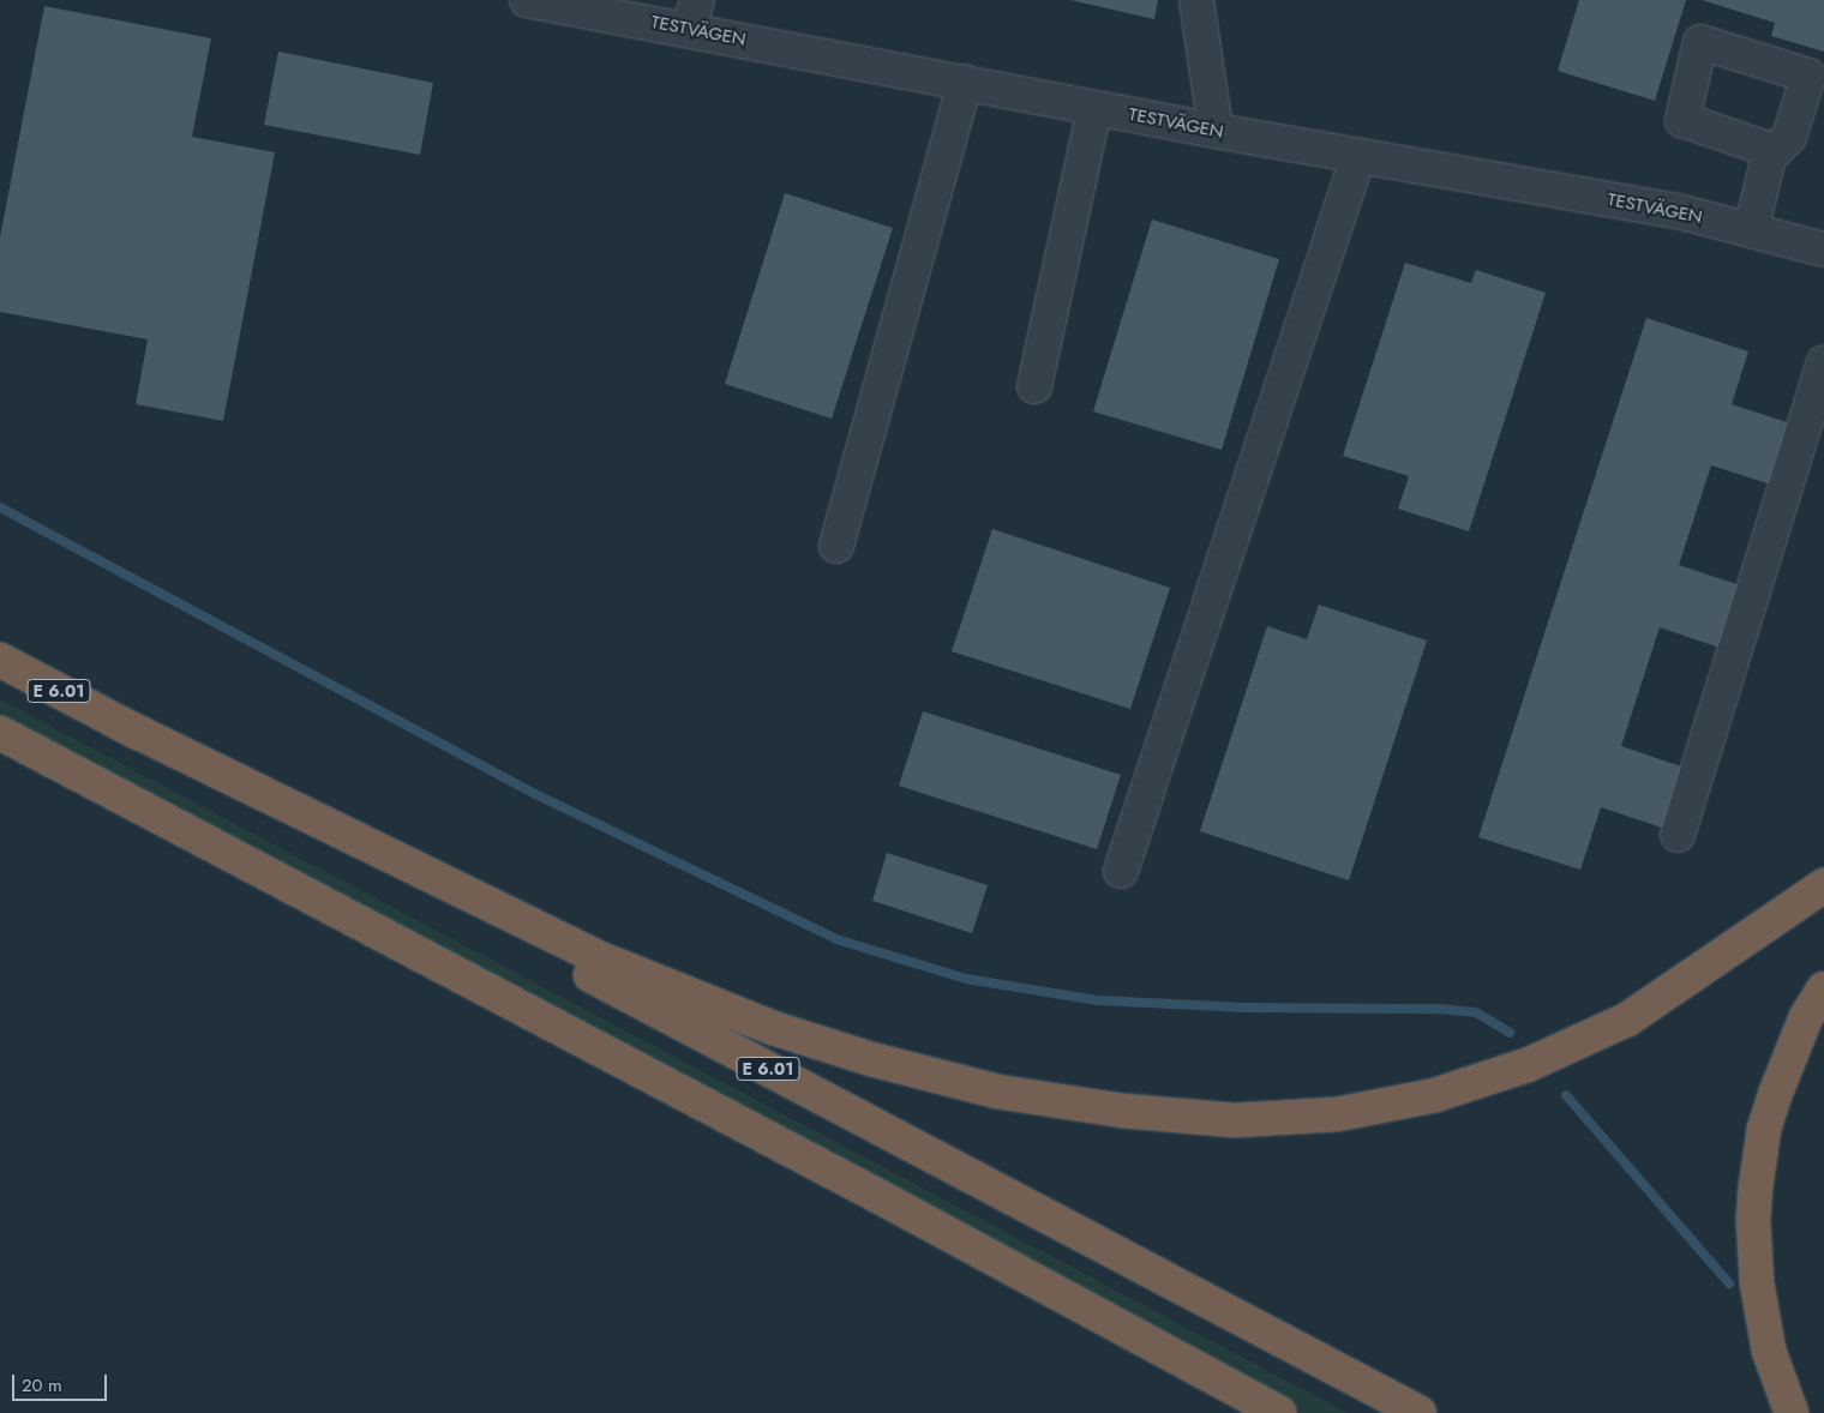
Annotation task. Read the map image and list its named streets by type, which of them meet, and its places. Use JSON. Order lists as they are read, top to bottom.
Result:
{
  "streets": {
    "highway": ["E 6.01"],
    "street": ["TESTVÄGEN"]
  },
  "scale_bar": "20 m"
}
